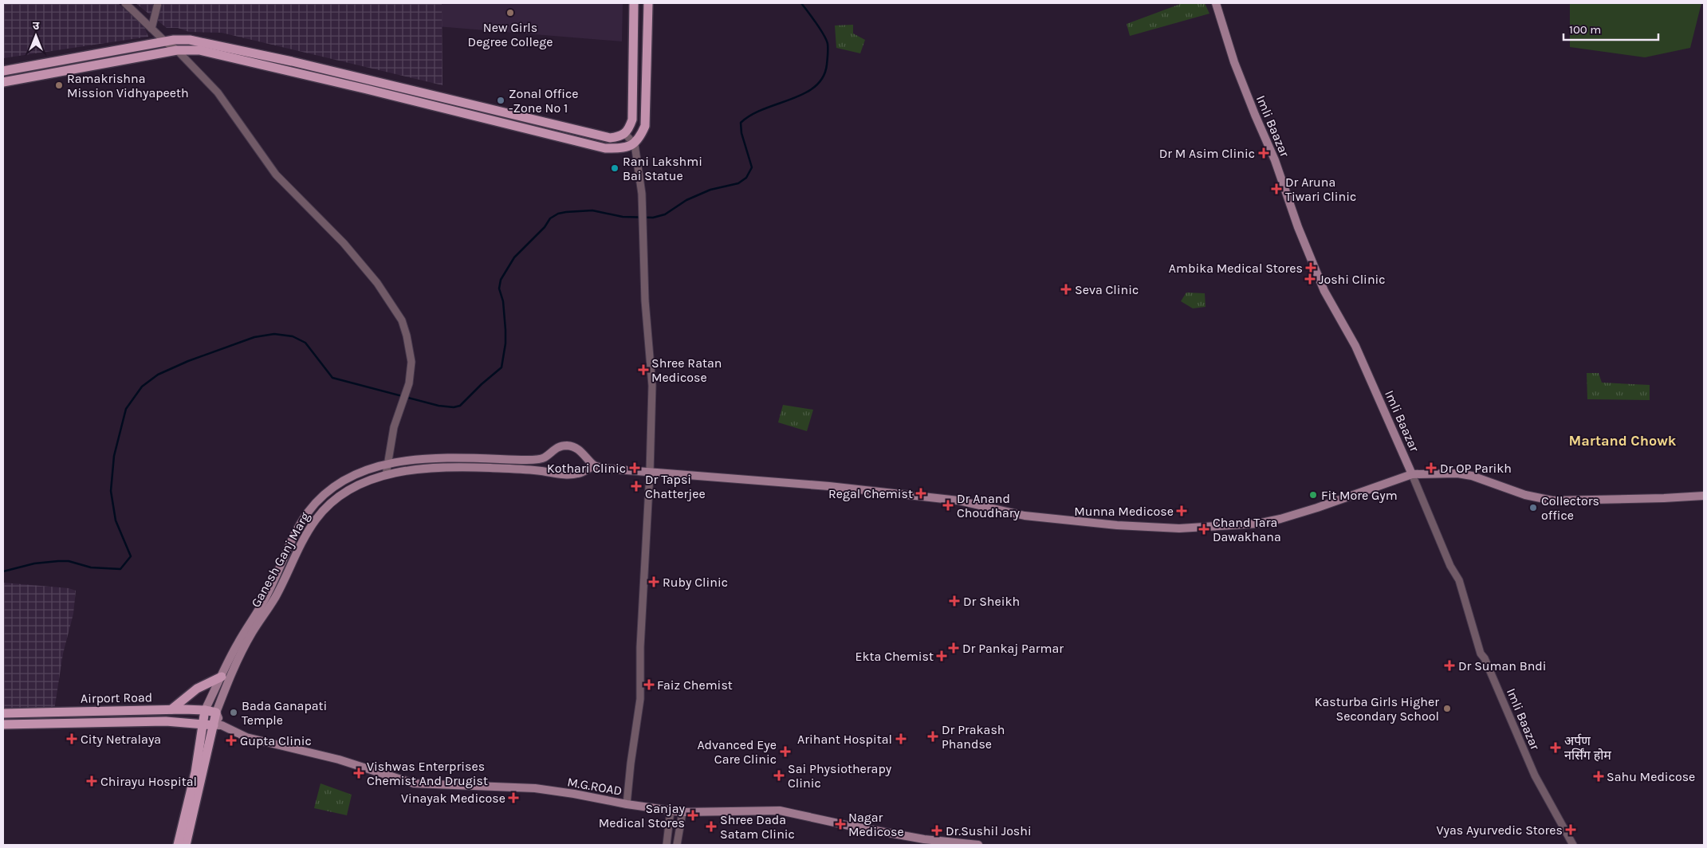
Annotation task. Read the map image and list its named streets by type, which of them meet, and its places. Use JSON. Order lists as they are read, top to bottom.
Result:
{
  "streets": {
    "main road": [
      "Imli Baazar",
      "Ganesh Ganj Marg",
      "Airport Road",
      "M.G.ROAD"
    ]
  },
  "crossings": [
    ["Ganesh Ganj Marg", "Airport Road"],
    ["Ganesh Ganj Marg", "M.G.ROAD"]
  ],
  "districts": ["Martand Chowk"],
  "places": {
    "other": [
      "New Girls Degree College",
      "Ramakrishna Mission Vidhyapeeth",
      "Zonal Office -Zone No 1",
      "Rani Lakshmi Bai Statue",
      "Fit More Gym",
      "Collectors office",
      "Kasturba Girls Higher Secondary School",
      "Bada Ganapati Temple"
    ],
    "health": [
      "Dr M Asim Clinic",
      "Dr Aruna Tiwari Clinic",
      "Ambika Medical Stores",
      "Joshi Clinic",
      "Seva Clinic",
      "Shree Ratan Medicose",
      "Kothari Clinic",
      "Dr OP Parikh",
      "Dr Tapsi Chatterjee",
      "Regal Chemist",
      "Dr Anand Choudhary",
      "Munna Medicose",
      "Chand Tara Dawakhana",
      "Ruby Clinic",
      "Dr Sheikh",
      "Dr Pankaj Parmar",
      "Ekta Chemist",
      "Dr Suman Bndi",
      "Faiz Chemist",
      "Dr Prakash Phandse",
      "City Netralaya",
      "Arihant Hospital",
      "Gupta Clinic",
      "अर्पण नर्सिंग होम",
      "Advanced Eye Care Clinic",
      "Vishwas Enterprises Chemist And Drugist",
      "Sai Physiotherapy Clinic",
      "Sahu Medicose",
      "Chirayu Hospital",
      "Vinayak Medicose",
      "Sanjay Medical Stores",
      "Nagar Medicose",
      "Shree Dada Satam Clinic",
      "Vyas Ayurvedic Stores",
      "Dr.Sushil Joshi"
    ]
  },
  "scale_bar": "100 m",
  "north": "top"
}
